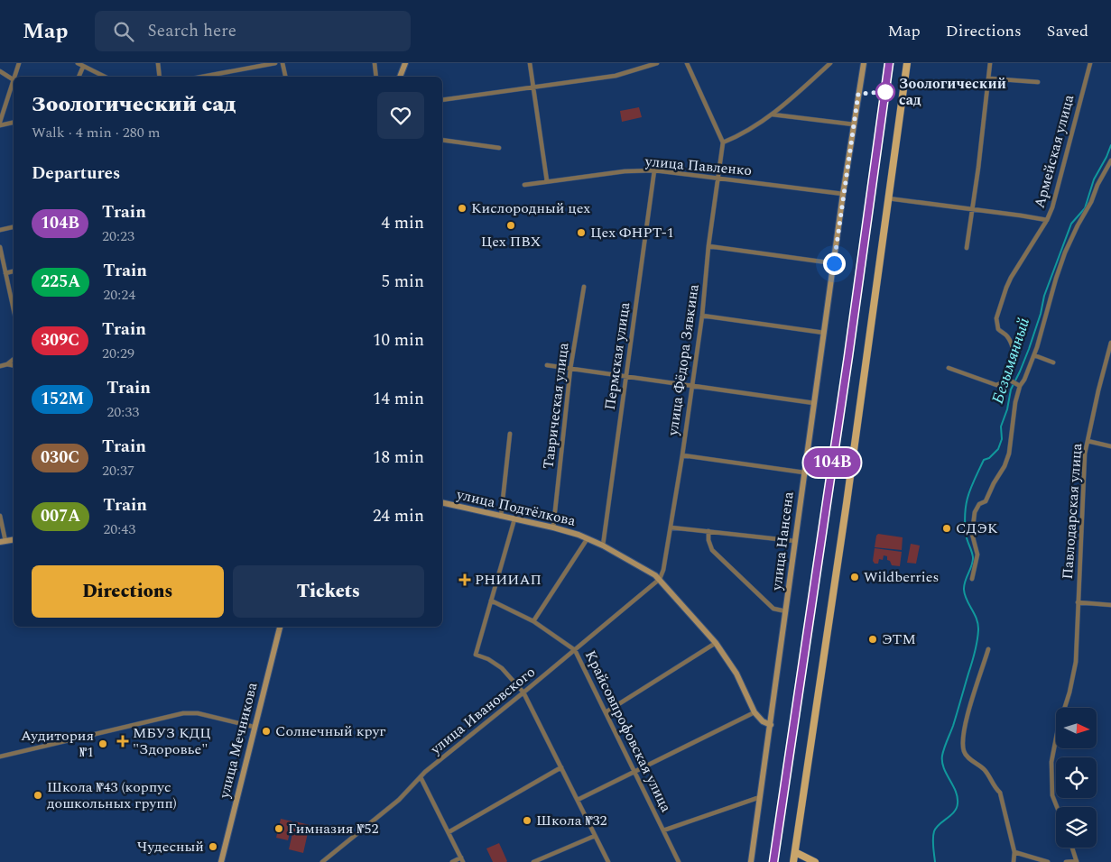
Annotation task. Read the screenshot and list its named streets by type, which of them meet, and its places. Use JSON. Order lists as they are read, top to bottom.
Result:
{
  "streets": {
    "main road": ["улица Подтёлкова", "улица Нансена", "улица Мечникова"],
    "street": [
      "Армейская улица",
      "улица Павленко",
      "Пермская улица",
      "улица Фёдора Зявкина",
      "Таврическая улица",
      "Павлодарская улица",
      "улица Ивановского",
      "Крайсовпрофовская улица"
    ]
  },
  "crossings": [
    ["улица Павленко", "Пермская улица"],
    ["улица Павленко", "улица Фёдора Зявкина"],
    ["улица Павленко", "улица Нансена"],
    ["Пермская улица", "улица Подтёлкова"],
    ["улица Фёдора Зявкина", "улица Подтёлкова"],
    ["улица Фёдора Зявкина", "улица Ивановского"],
    ["Таврическая улица", "улица Подтёлкова"],
    ["улица Подтёлкова", "улица Нансена"],
    ["улица Подтёлкова", "улица Ивановского"],
    ["улица Ивановского", "Крайсовпрофовская улица"]
  ],
  "water": ["Безымянный"],
  "places": {
    "other": [
      "Зоологический сад",
      "Кислородный цех",
      "Цех ПВХ",
      "Цех ФНРТ-1",
      "СДЭК",
      "Wildberries",
      "ЭТМ",
      "Солнечный круг",
      "Аудитория №1",
      "Школа №43 (корпус дошкольных групп)",
      "Школа №32",
      "Гимназия №52",
      "Чудесный"
    ],
    "health": ["РНИИАП", "МБУЗ КДЦ \"Здоровье\""]
  },
  "north": "right",
  "page": {
    "header": "Map",
    "search": "Search here",
    "nav": ["Map", "Directions", "Saved"],
    "on_map": "104В",
    "heading": [
      ["Зоологический сад", "Walk · 4 min · 280 m"],
      "Departures"
    ],
    "list": [
      {
        "mark": "104В",
        "name": "Train",
        "note": "20:23",
        "value": "4 min"
      },
      {
        "mark": "225А",
        "name": "Train",
        "note": "20:24",
        "value": "5 min"
      },
      {
        "mark": "309С",
        "name": "Train",
        "note": "20:29",
        "value": "10 min"
      },
      {
        "mark": "152М",
        "name": "Train",
        "note": "20:33",
        "value": "14 min"
      },
      {
        "mark": "030C",
        "name": "Train",
        "note": "20:37",
        "value": "18 min"
      },
      {
        "mark": "007А",
        "name": "Train",
        "note": "20:43",
        "value": "24 min"
      }
    ],
    "buttons": ["Directions", "Tickets"]
  }
}
